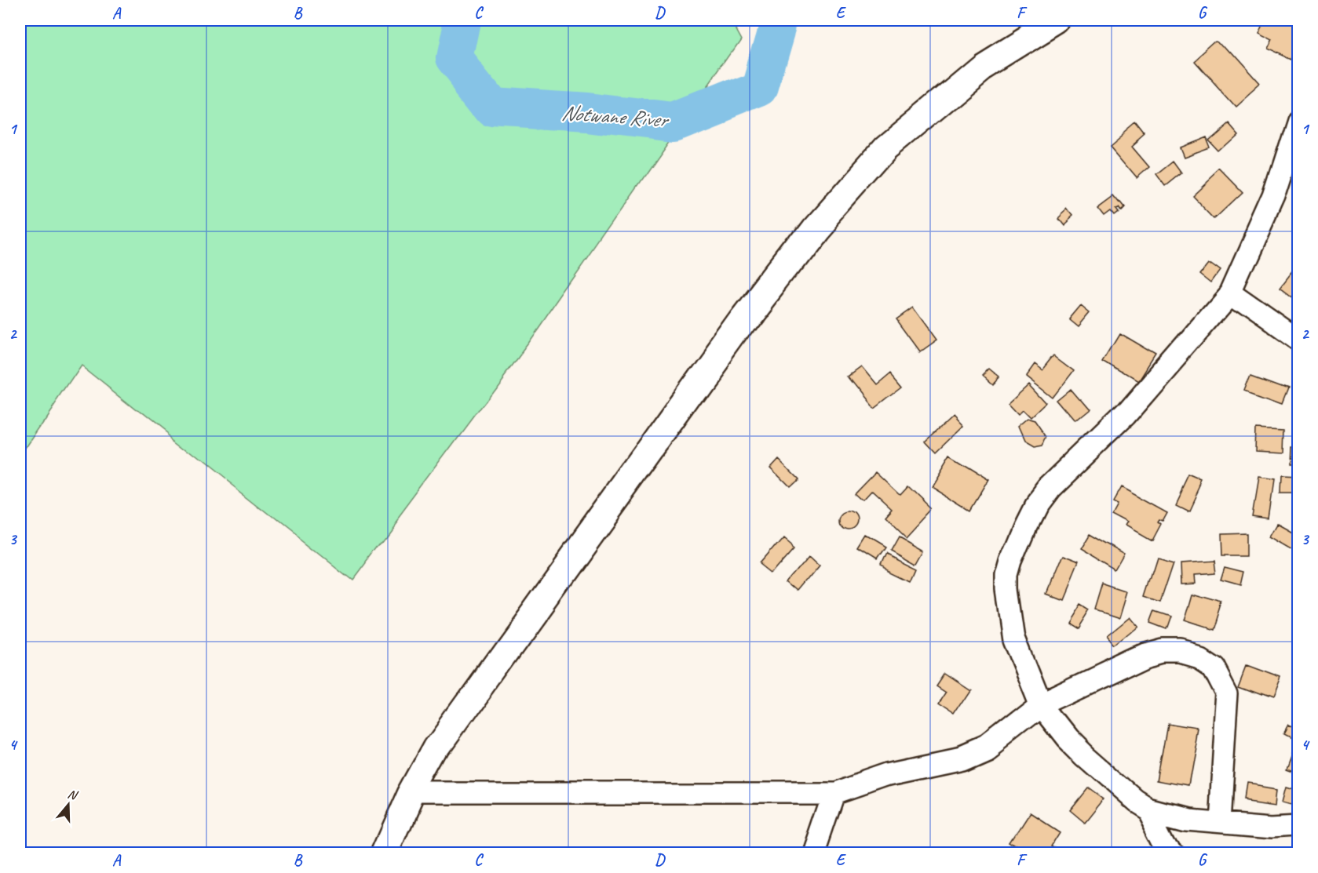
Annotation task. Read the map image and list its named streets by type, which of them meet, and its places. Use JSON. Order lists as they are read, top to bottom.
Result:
{
  "water": ["Notwane River"],
  "north": "top",
  "grid": {
    "columns": [
      "A",
      "B",
      "C",
      "D",
      "E",
      "F",
      "G"
    ],
    "rows": [
      "1",
      "2",
      "3",
      "4"
    ]
  }
}
